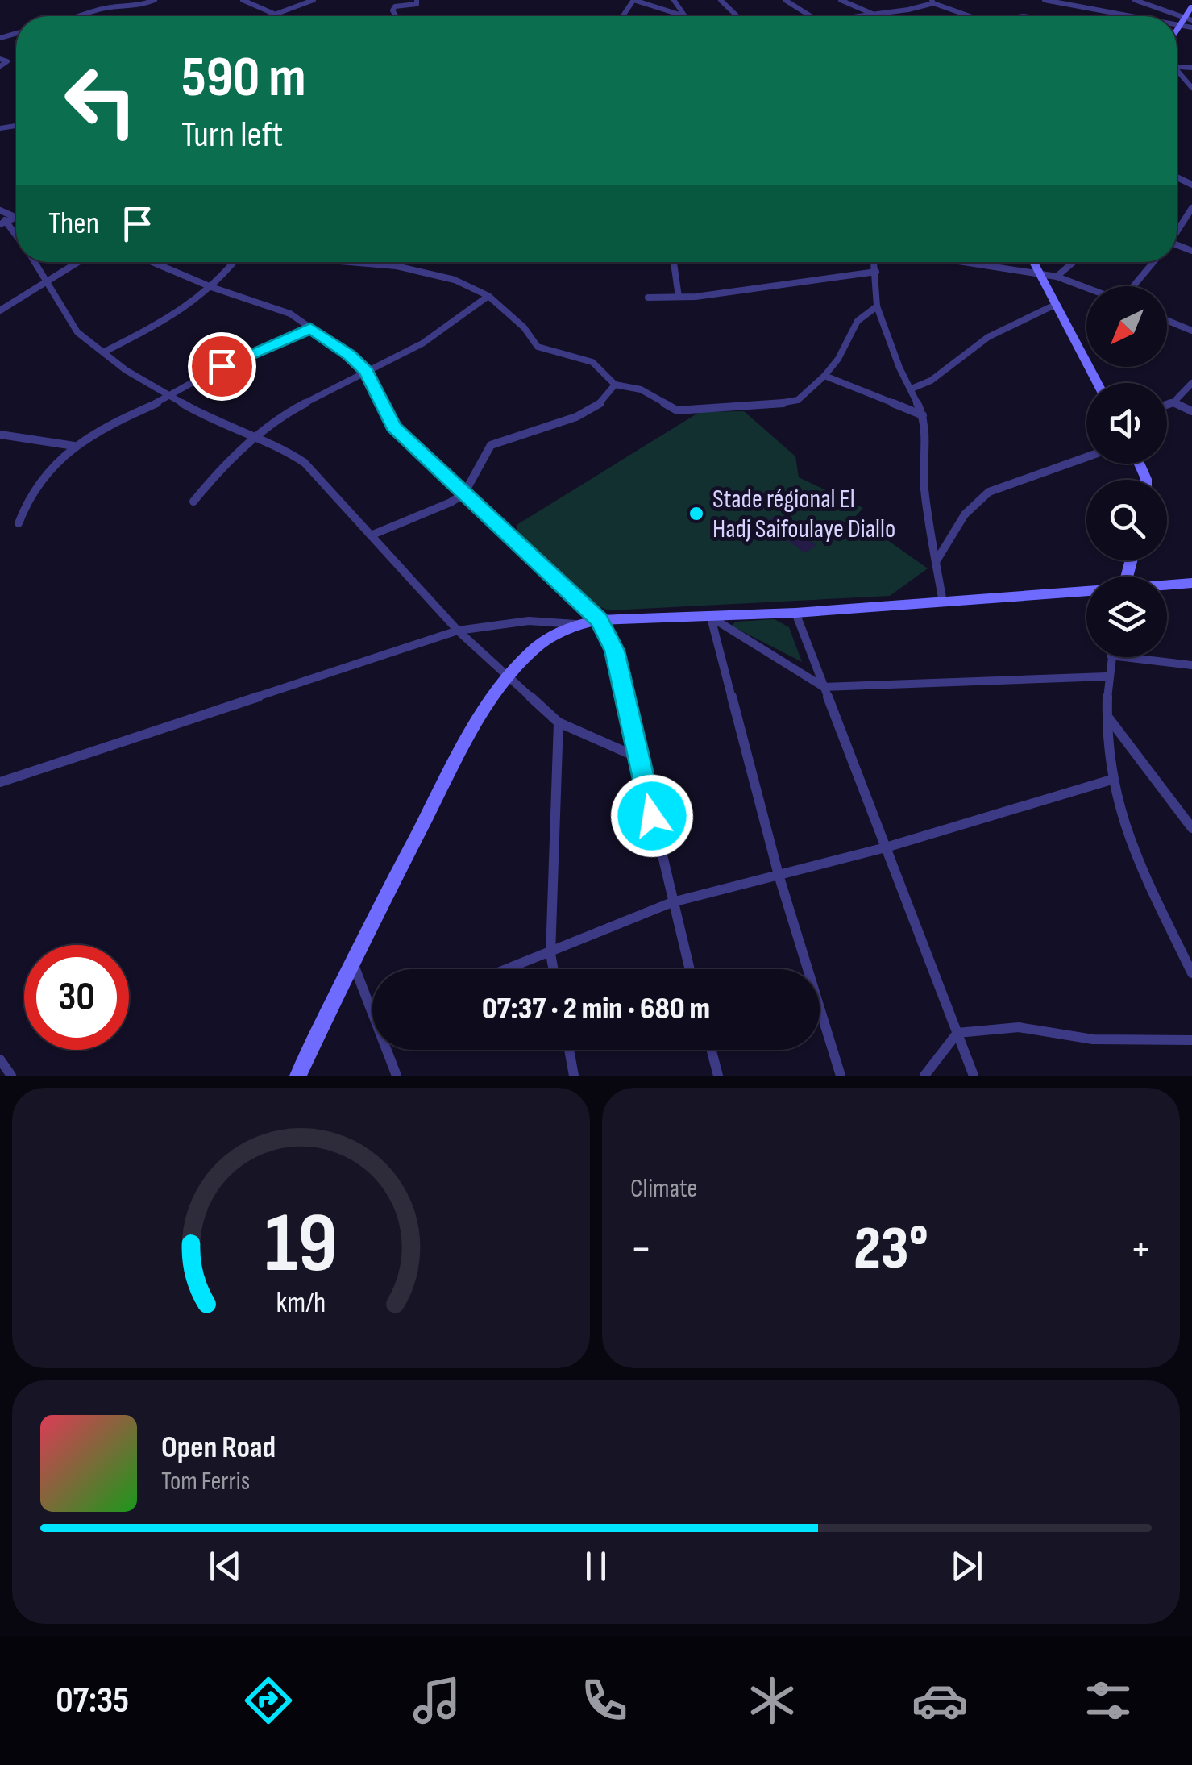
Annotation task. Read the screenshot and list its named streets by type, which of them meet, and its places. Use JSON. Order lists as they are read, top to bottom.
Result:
{
  "places": ["Stade régional El Hadj Saifoulaye Diallo"],
  "north": "bottom left",
  "page": {
    "turn": ["590 m", "Turn left"],
    "then": "Then",
    "limit": "30",
    "trip": "07:37 · 2 min · 680 m",
    "tile": "Climate",
    "heat": ["−", "23°", "+"],
    "song": ["Open Road", "Tom Ferris"],
    "tabs": "07:35",
    "gauge": ["19", "km/h"]
  }
}
